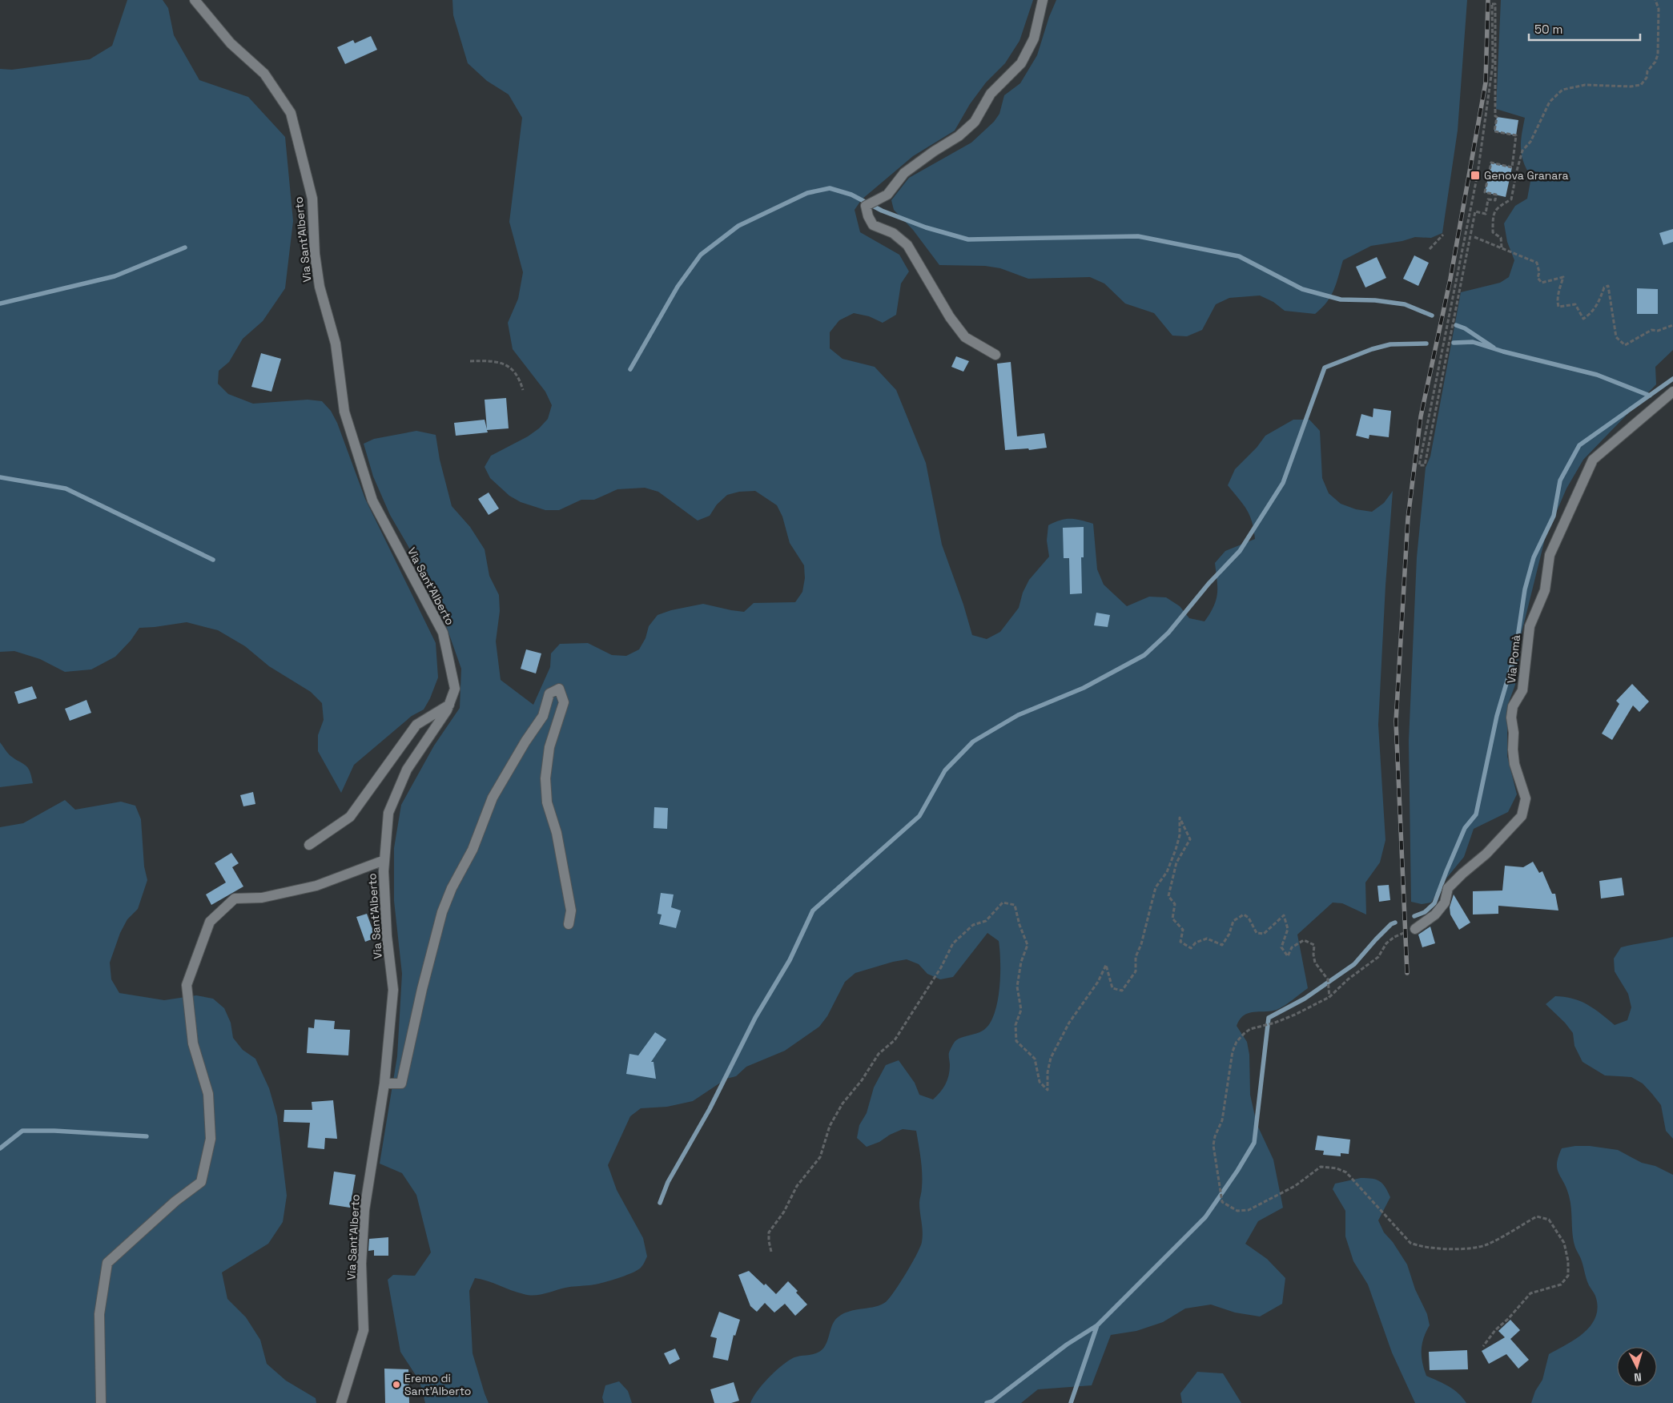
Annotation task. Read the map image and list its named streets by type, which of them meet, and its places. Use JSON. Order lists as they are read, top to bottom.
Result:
{
  "streets": {
    "street": ["Via Sant'Alberto", "Via Pomà"]
  },
  "places": {
    "transit": ["Genova Granara"],
    "other": ["Eremo di Sant'Alberto"]
  },
  "scale_bar": "50 m",
  "north": "bottom"
}
